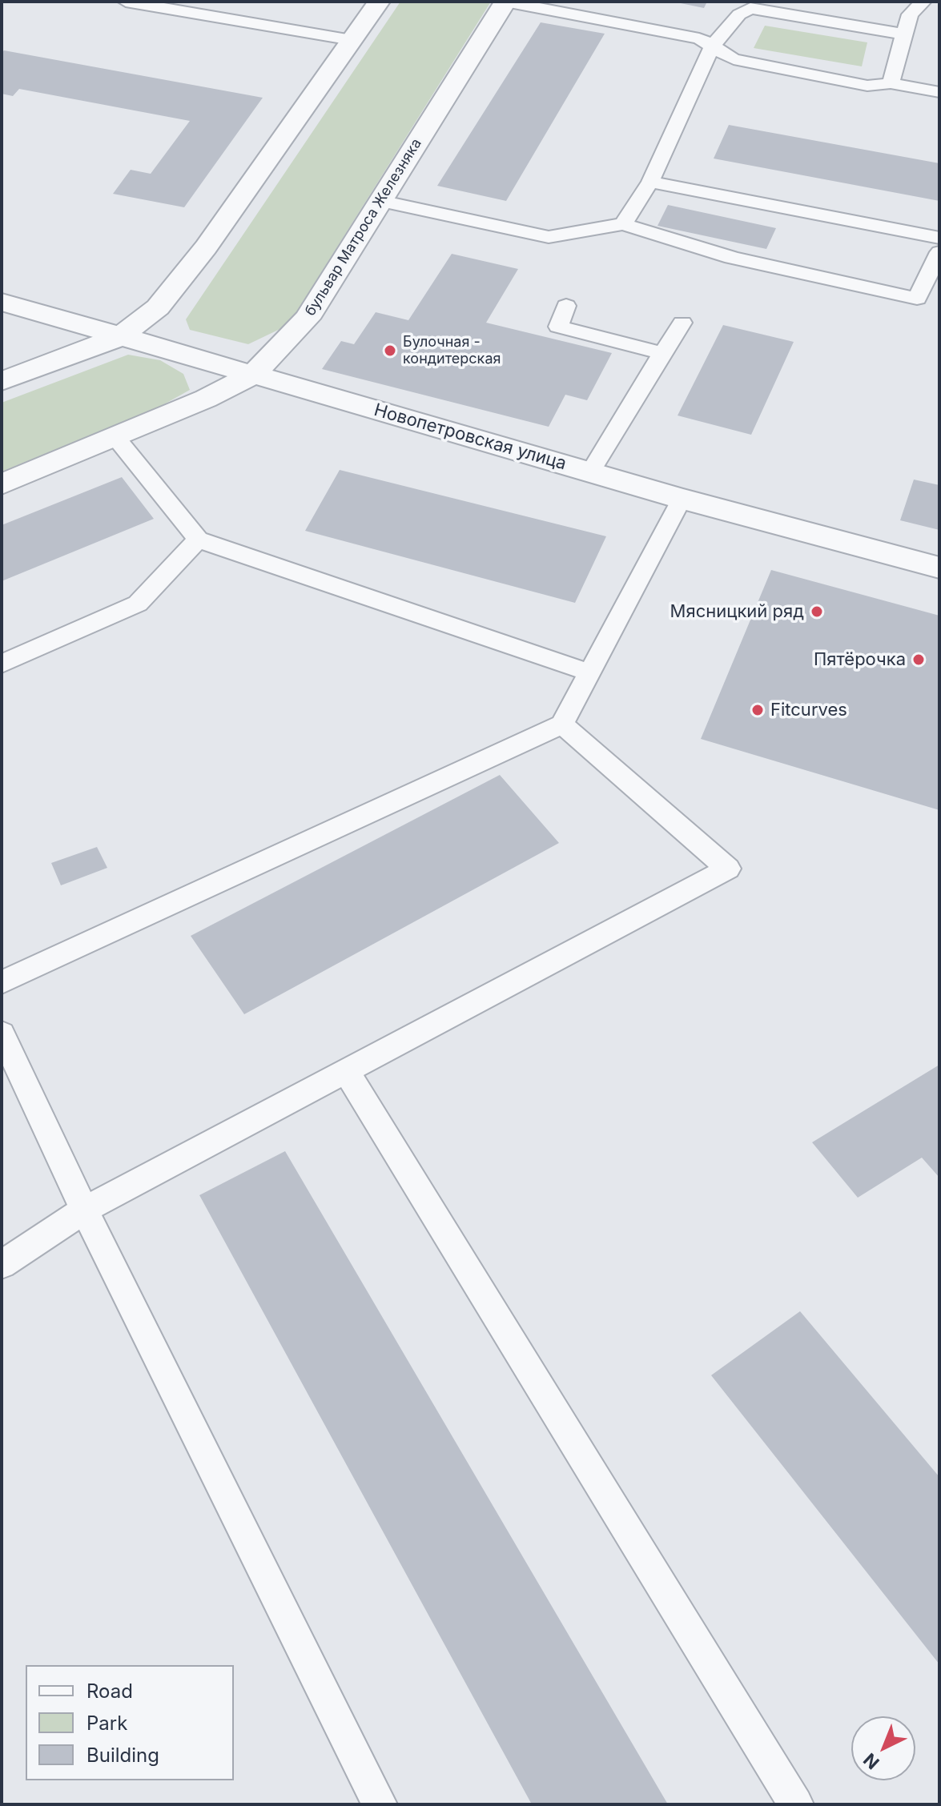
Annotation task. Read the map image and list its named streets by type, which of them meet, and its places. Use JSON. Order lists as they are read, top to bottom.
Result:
{
  "streets": {
    "street": ["бульвар Матроса Железняка", "Новопетровская улица"]
  },
  "crossings": [
    ["бульвар Матроса Железняка", "Новопетровская улица"]
  ],
  "places": [
    "Булочная - кондитерская",
    "Мясницкий ряд",
    "Пятёрочка",
    "Fitcurves"
  ],
  "legend": ["Road", "Park", "Building"],
  "north": "bottom left"
}
